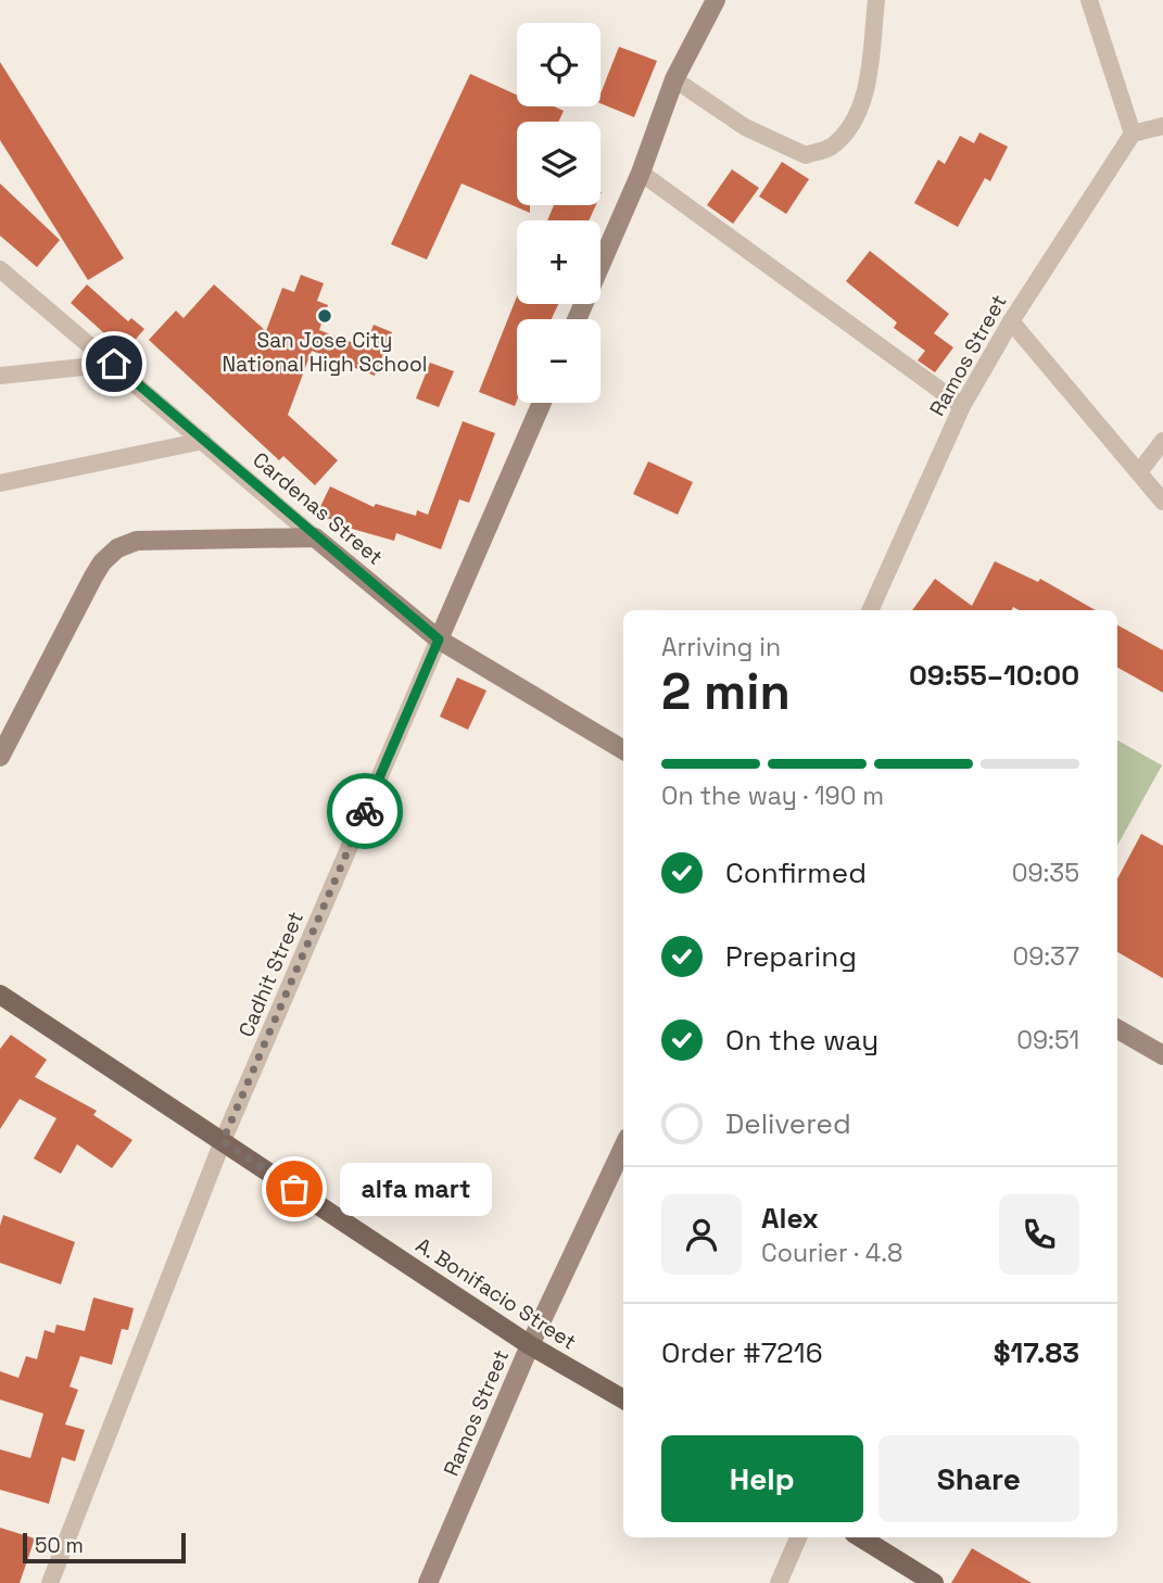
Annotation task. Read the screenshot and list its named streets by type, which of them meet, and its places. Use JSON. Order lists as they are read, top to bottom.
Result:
{
  "streets": {
    "main road": ["A. Bonifacio Street"],
    "street": ["Ramos Street", "Cardenas Street", "Cadhit Street"]
  },
  "crossings": [
    ["Ramos Street", "A. Bonifacio Street"],
    ["Cardenas Street", "Cadhit Street"],
    ["Cadhit Street", "A. Bonifacio Street"]
  ],
  "places": ["San Jose City National High School", "alfa mart"],
  "scale_bar": "50 m",
  "page": {
    "map_buttons": ["+", "−"],
    "heading": ["2 min", "Arriving in", "09:55–10:00"],
    "panel": [
      "Alex",
      "Courier · 4.8",
      "Order #7216",
      "$17.83"
    ],
    "bar": "On the way · 190 m",
    "list": [
      ["Confirmed", "09:35"],
      ["Preparing", "09:37"],
      ["On the way", "09:51"],
      "Delivered"
    ],
    "bubble": "alfa mart",
    "buttons": ["Help", "Share"],
    "scale": "50 m"
  }
}
